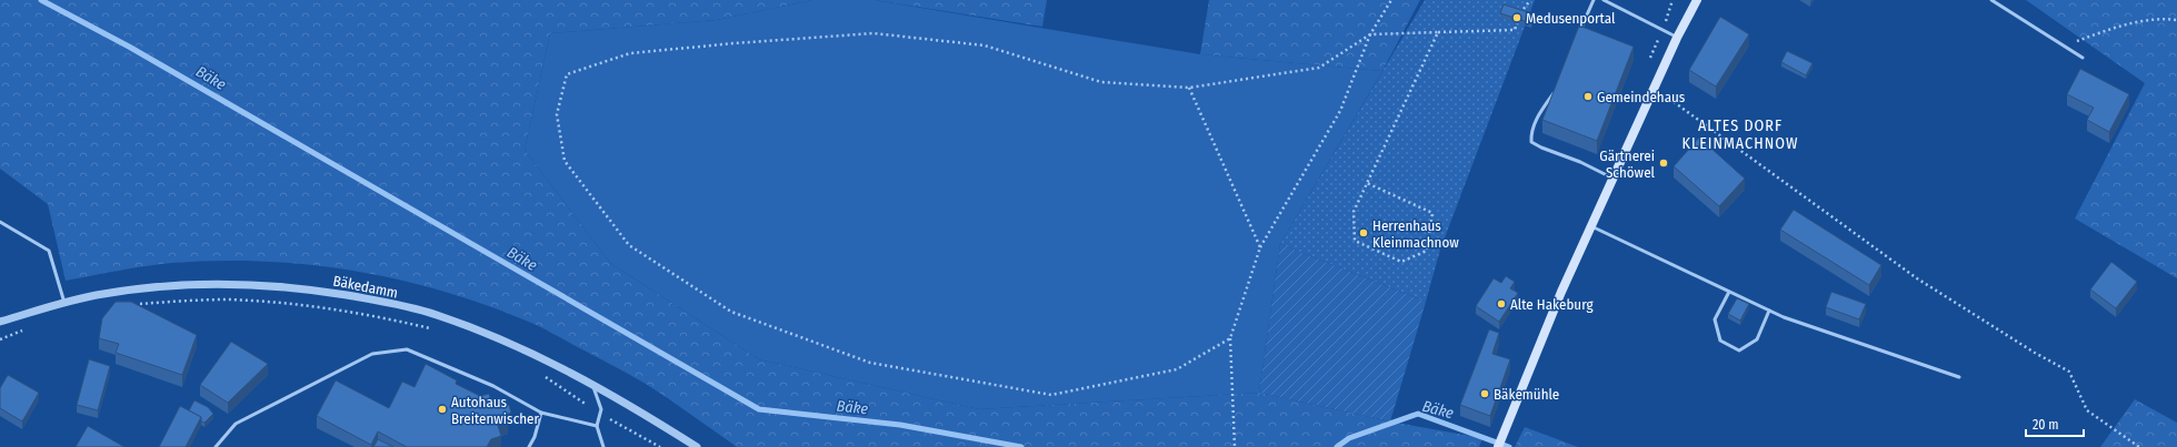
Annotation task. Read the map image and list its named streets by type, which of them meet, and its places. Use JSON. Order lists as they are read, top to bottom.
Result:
{
  "streets": {
    "street": ["Bäkedamm"]
  },
  "districts": ["ALTES DORF KLEINMACHNOW"],
  "water": ["Bäke"],
  "places": [
    "Medusenportal",
    "Gemeindehaus",
    "Gärtnerei Schöwel",
    "Herrenhaus Kleinmachnow",
    "Alte Hakeburg",
    "Bäkemühle",
    "Autohaus Breitenwischer"
  ],
  "scale_bar": "20 m"
}
